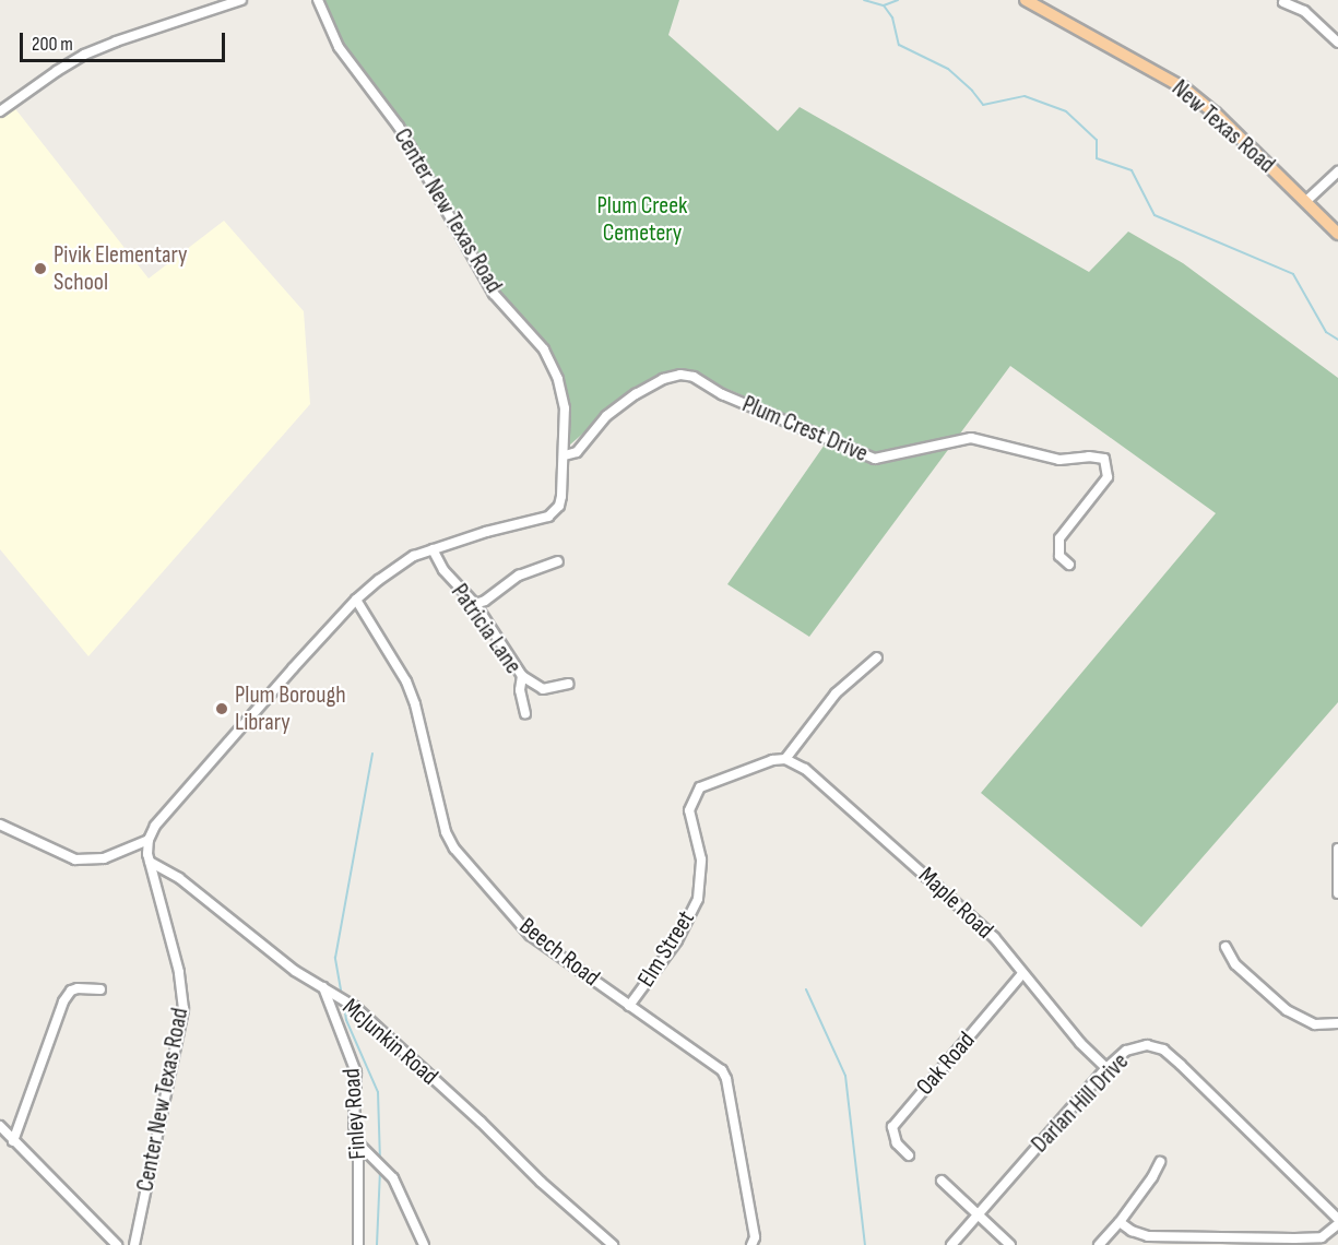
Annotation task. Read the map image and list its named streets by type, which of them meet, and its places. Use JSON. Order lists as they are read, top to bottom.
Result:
{
  "streets": {
    "main road": ["New Texas Road"],
    "street": [
      "Center New Texas Road",
      "Plum Crest Drive",
      "Patricia Lane",
      "Maple Road",
      "Elm Street",
      "Beech Road",
      "McJunkin Road",
      "Oak Road",
      "Darlan Hill Drive",
      "Finley Road"
    ]
  },
  "crossings": [
    ["Center New Texas Road", "Plum Crest Drive"],
    ["Center New Texas Road", "Patricia Lane"],
    ["Center New Texas Road", "Beech Road"],
    ["Center New Texas Road", "McJunkin Road"],
    ["Maple Road", "Elm Street"],
    ["Maple Road", "Oak Road"],
    ["Maple Road", "Darlan Hill Drive"],
    ["Elm Street", "Beech Road"],
    ["McJunkin Road", "Finley Road"]
  ],
  "parks": ["Plum Creek Cemetery"],
  "places": ["Pivik Elementary School", "Plum Borough Library"],
  "scale_bar": "200 m"
}
